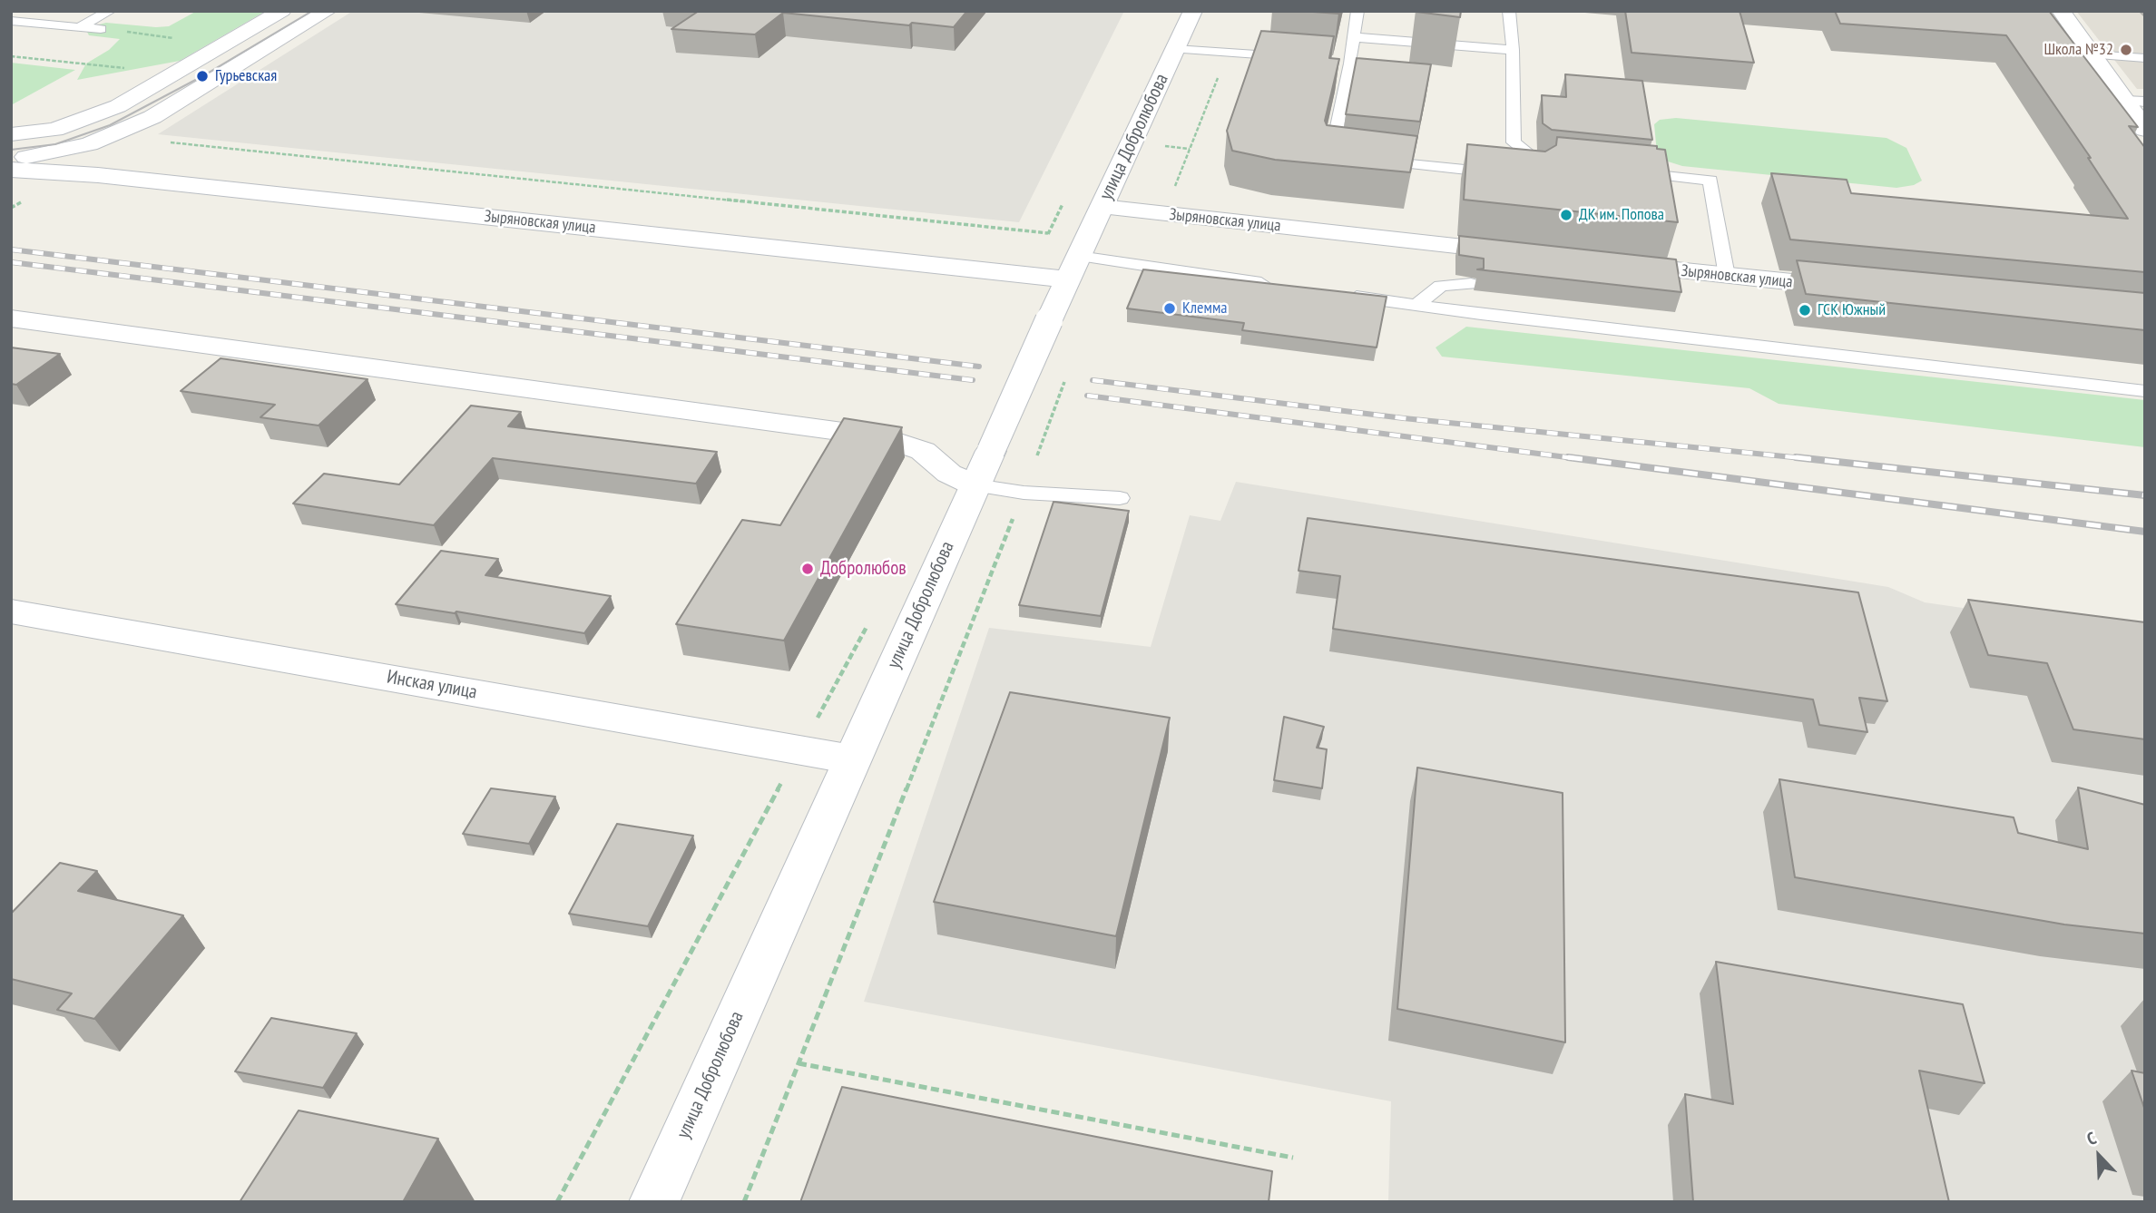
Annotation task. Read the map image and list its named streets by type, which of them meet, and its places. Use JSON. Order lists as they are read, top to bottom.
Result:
{
  "streets": {
    "street": ["улица Добролюбова", "Зыряновская улица", "Инская улица"]
  },
  "crossings": [
    ["улица Добролюбова", "Зыряновская улица"],
    ["улица Добролюбова", "Инская улица"]
  ],
  "places": [
    "Школа №32",
    "Гурьевская",
    "ДК им. Попова",
    "Клемма",
    "ГСК Южный",
    "Добролюбов"
  ],
  "north": "top left"
}
